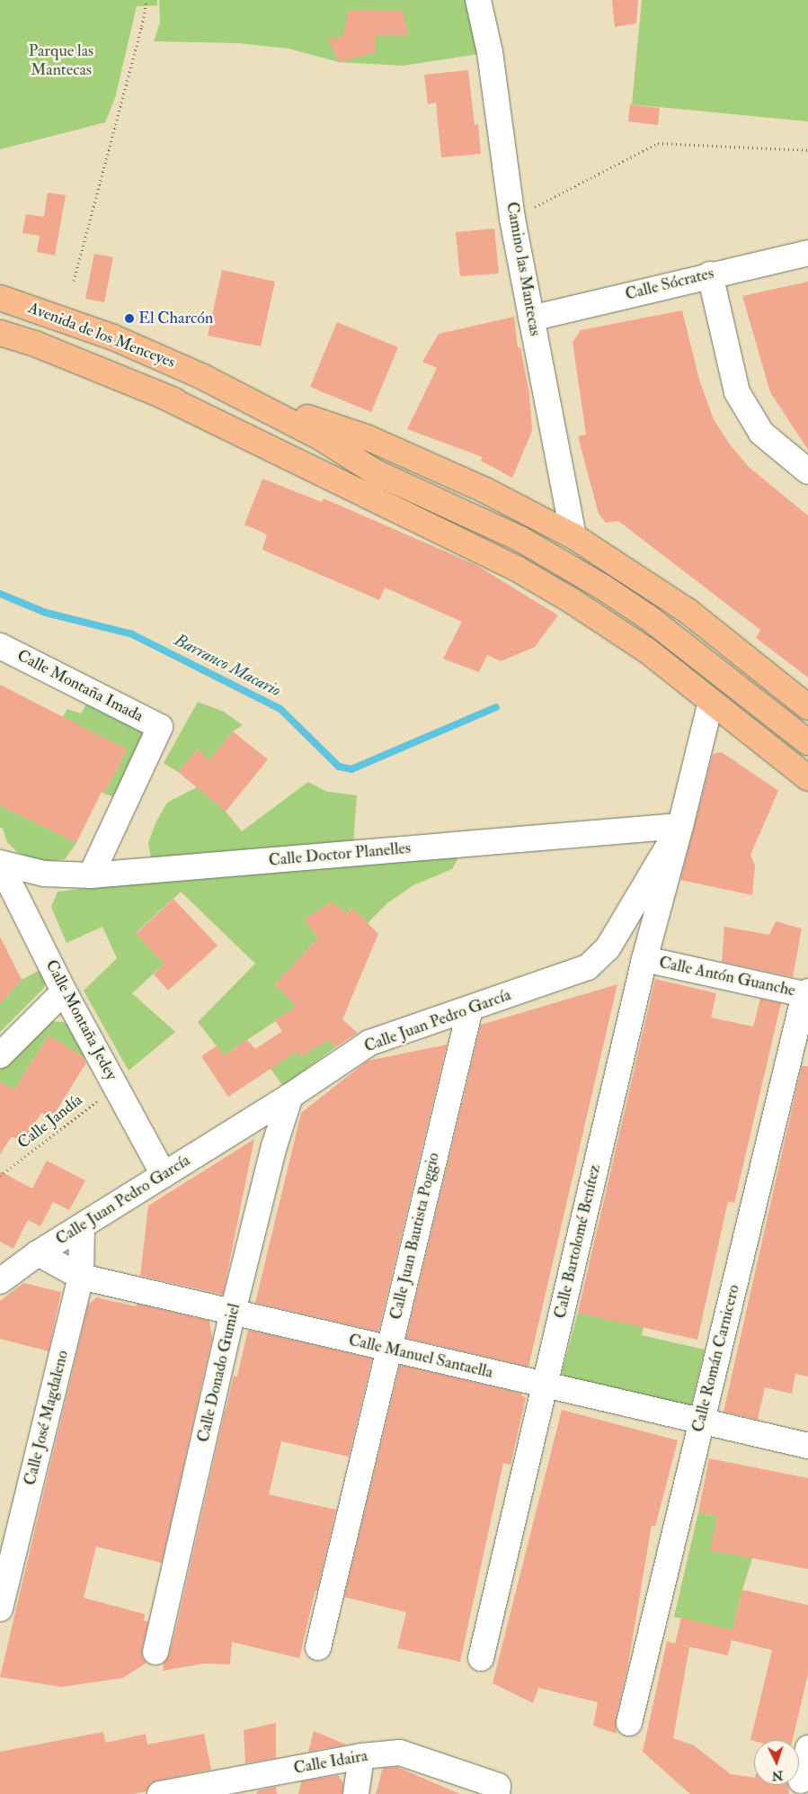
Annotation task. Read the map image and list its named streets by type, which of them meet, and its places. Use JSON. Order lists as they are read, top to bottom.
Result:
{
  "streets": {
    "main road": ["Avenida de los Menceyes"],
    "street": [
      "Camino las Mantecas",
      "Calle Sócrates",
      "Calle Montaña Imada",
      "Calle Doctor Planelles",
      "Calle Antón Guanche",
      "Calle Montaña Jedey",
      "Calle Juan Pedro García",
      "Calle Juan Bautista Poggio",
      "Calle Bartolomé Benítez",
      "Calle Manuel Santaella",
      "Calle Román Carnicero",
      "Calle Donado Gumiel",
      "Calle José Magdaleno",
      "Calle Idaira"
    ],
    "path": ["Calle Jandía"]
  },
  "crossings": [
    ["Camino las Mantecas", "Calle Sócrates"],
    ["Calle Montaña Imada", "Calle Doctor Planelles"],
    ["Calle Doctor Planelles", "Calle Montaña Jedey"],
    ["Calle Doctor Planelles", "Calle Juan Pedro García"],
    ["Calle Doctor Planelles", "Calle Bartolomé Benítez"],
    ["Calle Antón Guanche", "Calle Bartolomé Benítez"],
    ["Calle Antón Guanche", "Calle Román Carnicero"],
    ["Calle Montaña Jedey", "Calle Juan Pedro García"],
    ["Calle Montaña Jedey", "Calle Jandía"],
    ["Calle Juan Pedro García", "Calle Juan Bautista Poggio"],
    ["Calle Juan Pedro García", "Calle Bartolomé Benítez"],
    ["Calle Juan Pedro García", "Calle Manuel Santaella"],
    ["Calle Juan Pedro García", "Calle Donado Gumiel"],
    ["Calle Juan Pedro García", "Calle José Magdaleno"],
    ["Calle Juan Bautista Poggio", "Calle Manuel Santaella"],
    ["Calle Bartolomé Benítez", "Calle Manuel Santaella"],
    ["Calle Manuel Santaella", "Calle Román Carnicero"],
    ["Calle Manuel Santaella", "Calle Donado Gumiel"],
    ["Calle Manuel Santaella", "Calle José Magdaleno"]
  ],
  "water": ["Barranco Macario"],
  "parks": ["Parque las Mantecas"],
  "places": ["El Charcón"],
  "north": "bottom"
}
